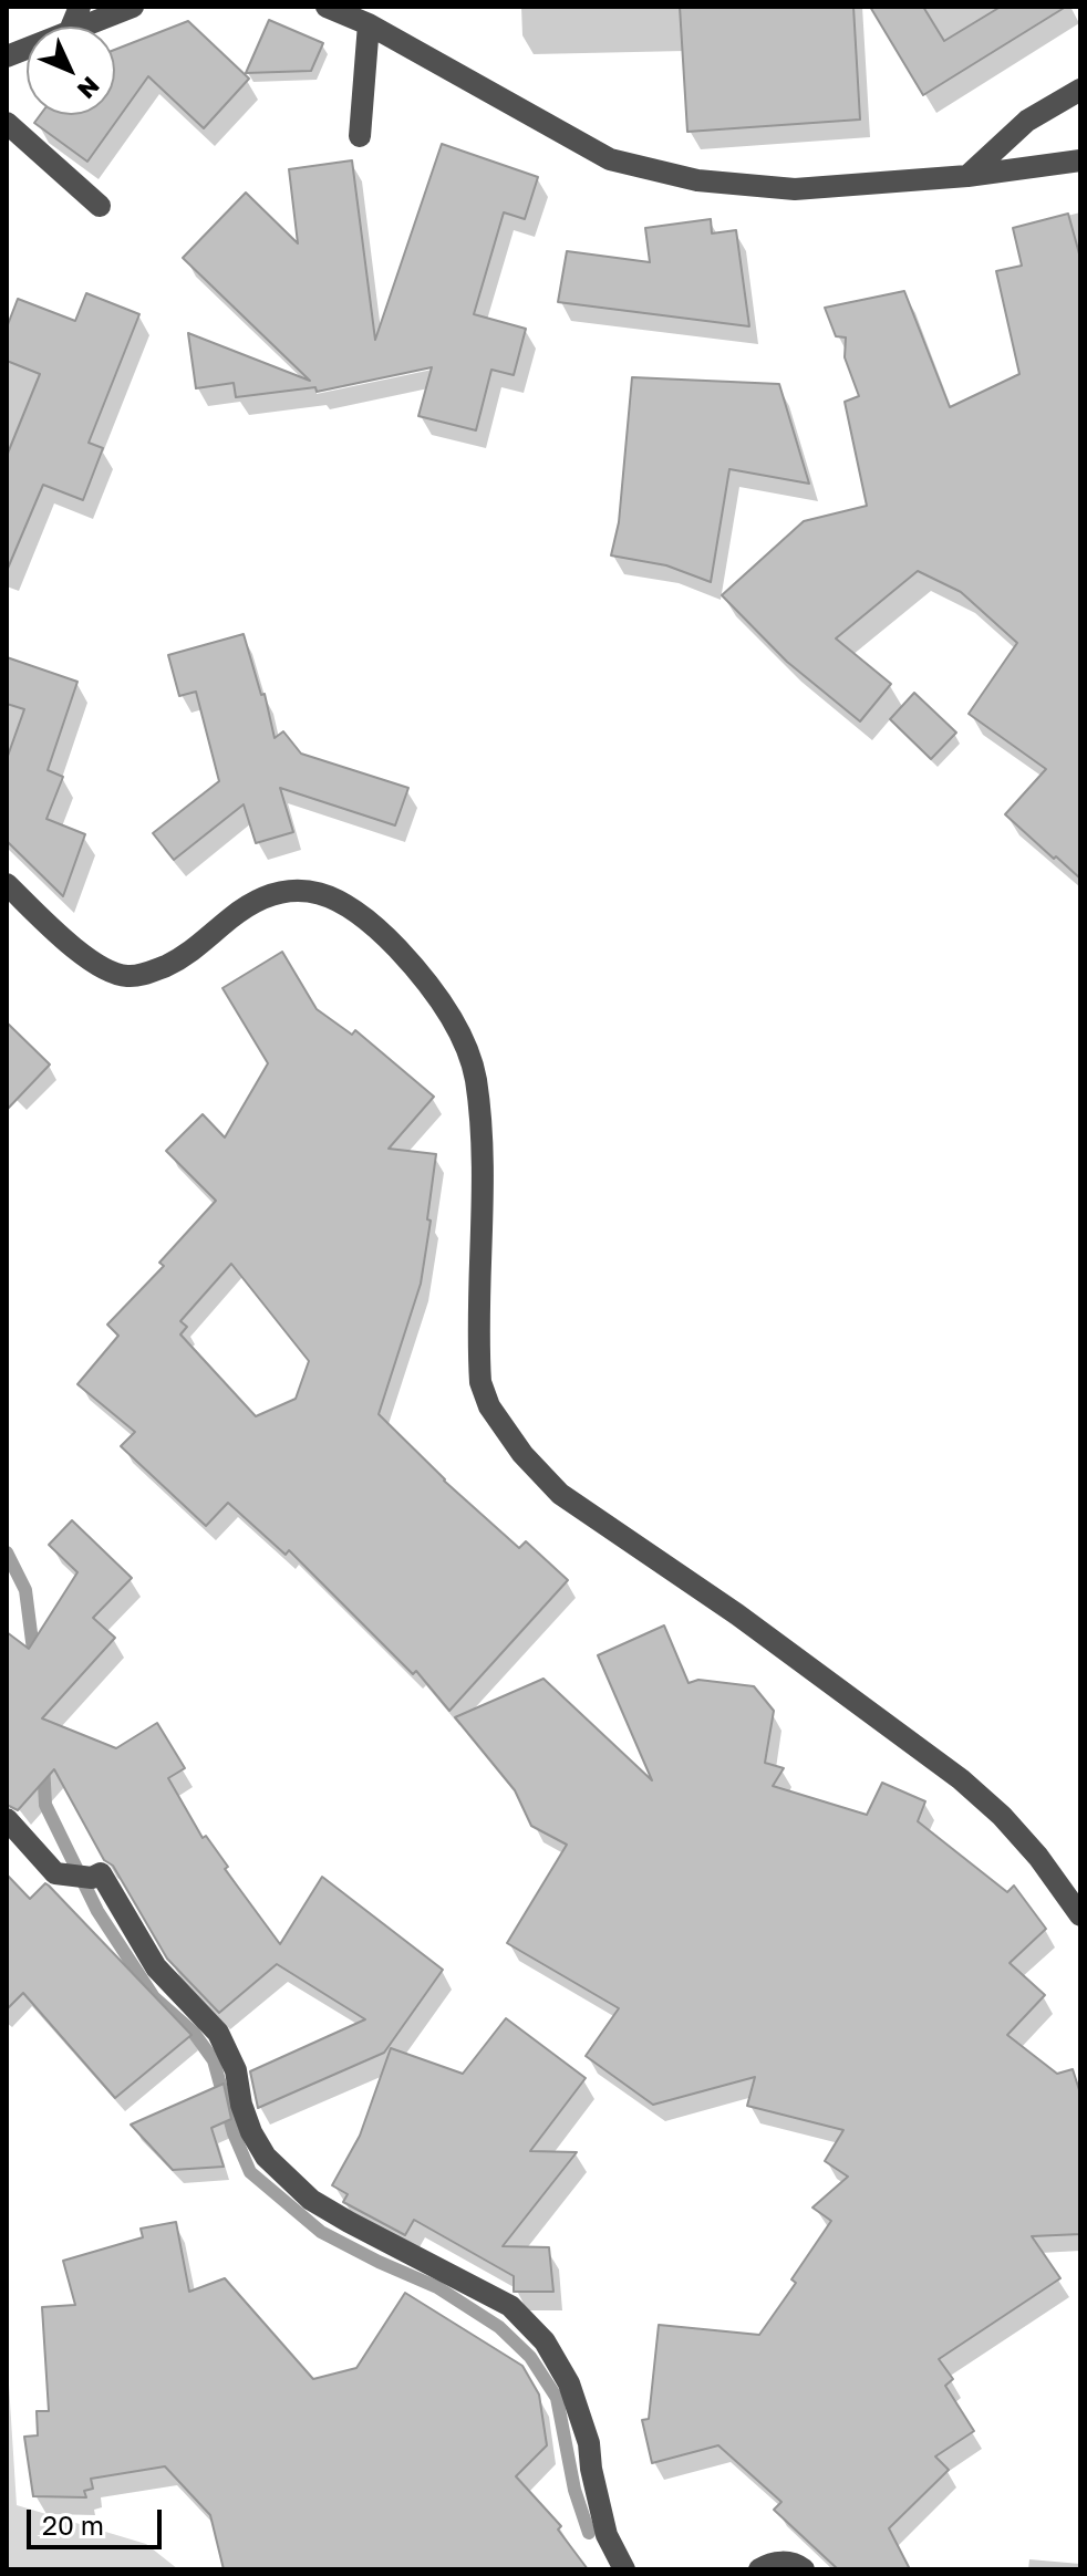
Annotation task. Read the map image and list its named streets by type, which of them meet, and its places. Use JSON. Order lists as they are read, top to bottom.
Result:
{
  "scale_bar": "20 m",
  "north": "bottom right"
}
